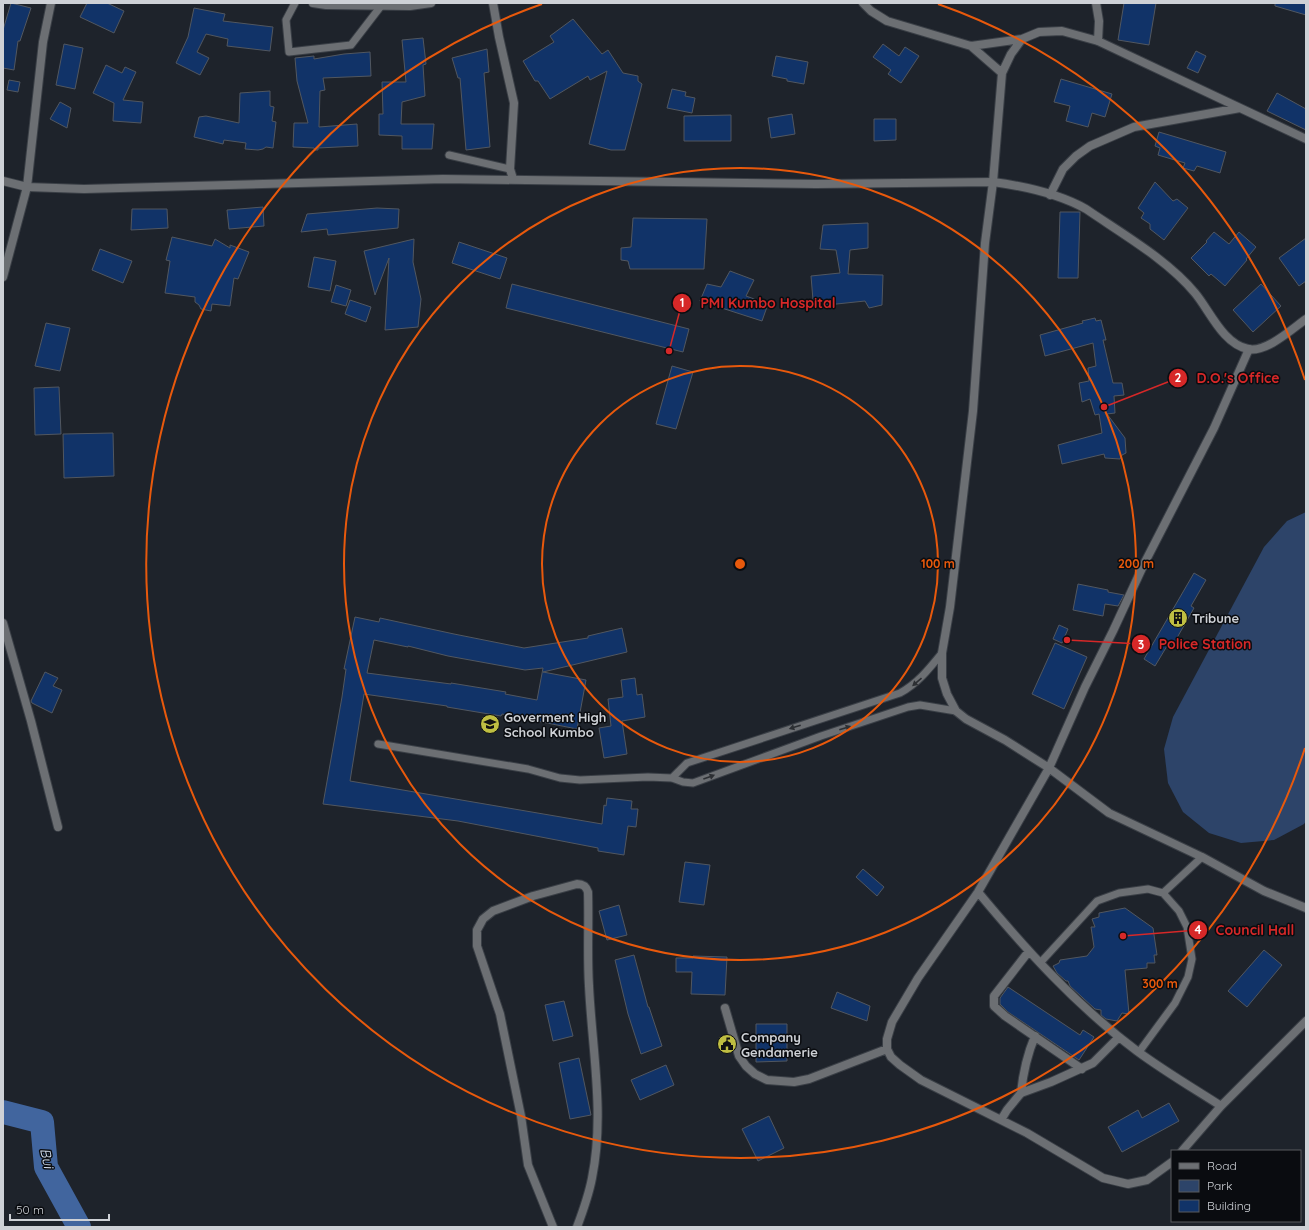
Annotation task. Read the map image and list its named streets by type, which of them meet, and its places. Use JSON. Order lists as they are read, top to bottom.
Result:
{
  "water": ["Bui"],
  "places": {
    "other": [
      "PMI Kumbo Hospital",
      "D.O.'s Office",
      "Police Station",
      "Council Hall"
    ],
    "building": ["Tribune"],
    "school or university": ["Goverment High School Kumbo"],
    "public building": ["Company Gendamerie"]
  },
  "legend": ["Road", "Park", "Building"],
  "scale_bar": "50 m",
  "rings": ["100 m", "200 m", "300 m"]
}
